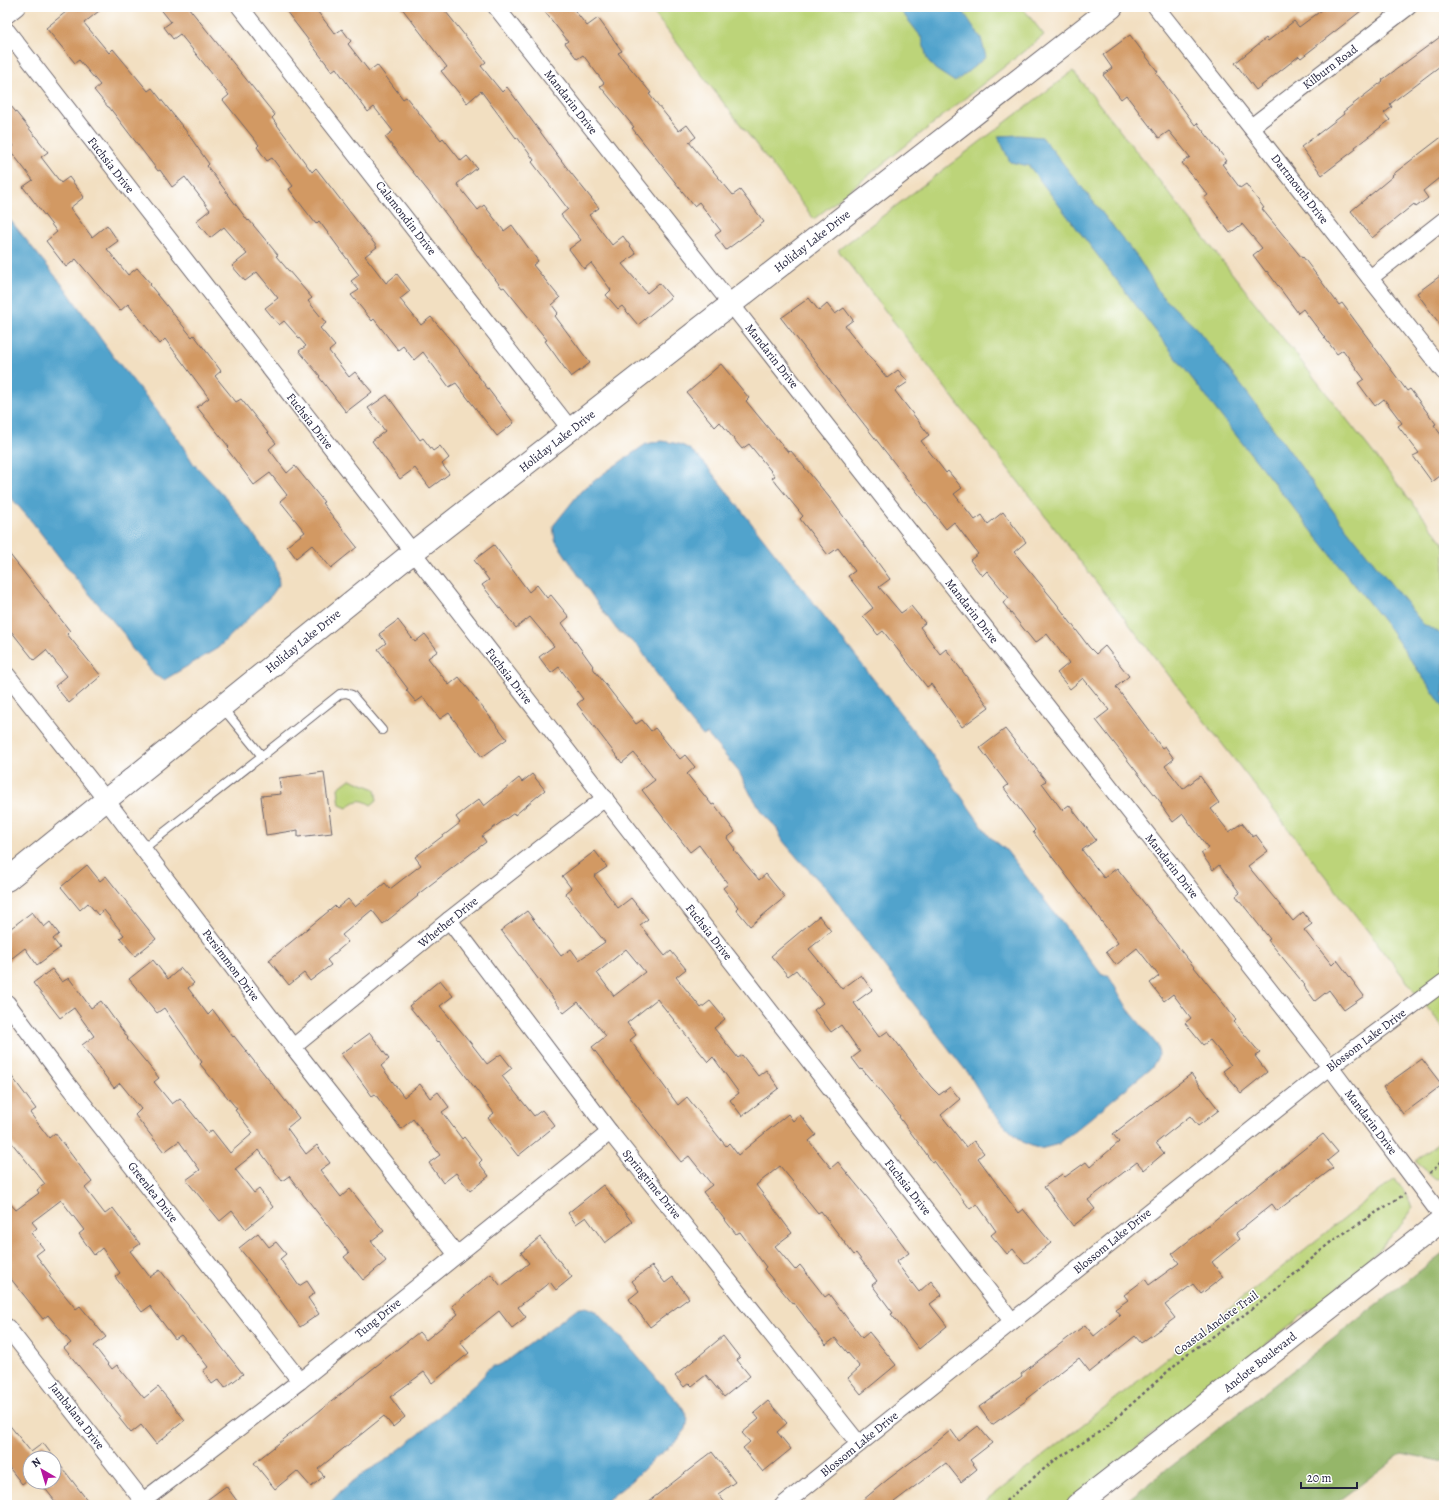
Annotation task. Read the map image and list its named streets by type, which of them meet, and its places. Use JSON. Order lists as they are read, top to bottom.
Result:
{
  "streets": {
    "street": [
      "Kilburn Road",
      "Mandarin Drive",
      "Fuchsia Drive",
      "Dartmouth Drive",
      "Calamondin Drive",
      "Holiday Lake Drive",
      "Whether Drive",
      "Persimmon Drive",
      "Blossom Lake Drive",
      "Springtime Drive",
      "Greenlea Drive",
      "Tung Drive",
      "Anclote Boulevard",
      "Jambalana Drive"
    ],
    "path": ["Coastal Anclote Trail"]
  },
  "crossings": [
    ["Kilburn Road", "Dartmouth Drive"],
    ["Mandarin Drive", "Holiday Lake Drive"],
    ["Mandarin Drive", "Blossom Lake Drive"],
    ["Mandarin Drive", "Coastal Anclote Trail"],
    ["Mandarin Drive", "Anclote Boulevard"],
    ["Fuchsia Drive", "Holiday Lake Drive"],
    ["Fuchsia Drive", "Whether Drive"],
    ["Fuchsia Drive", "Blossom Lake Drive"],
    ["Calamondin Drive", "Holiday Lake Drive"],
    ["Holiday Lake Drive", "Persimmon Drive"],
    ["Whether Drive", "Persimmon Drive"],
    ["Whether Drive", "Springtime Drive"],
    ["Persimmon Drive", "Tung Drive"],
    ["Blossom Lake Drive", "Springtime Drive"],
    ["Springtime Drive", "Tung Drive"],
    ["Greenlea Drive", "Tung Drive"],
    ["Tung Drive", "Jambalana Drive"]
  ],
  "scale_bar": "20 m",
  "north": "top left"
}
